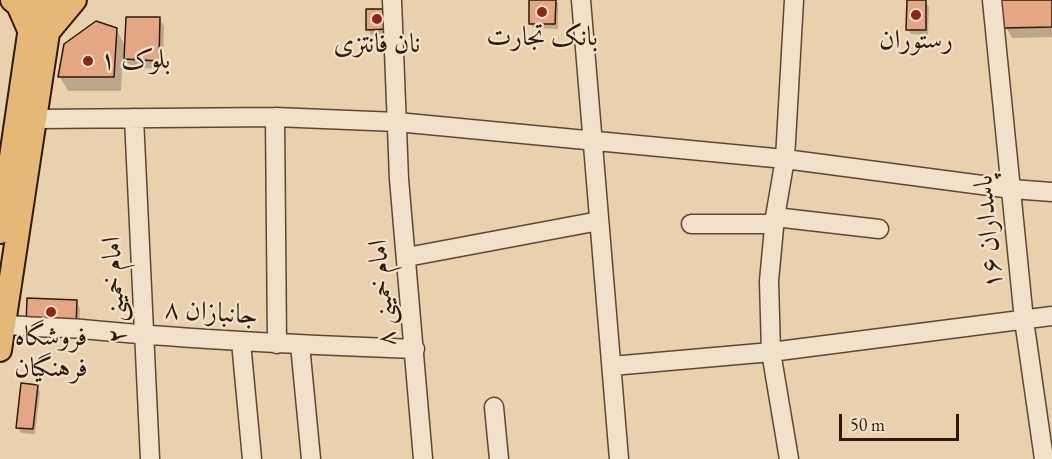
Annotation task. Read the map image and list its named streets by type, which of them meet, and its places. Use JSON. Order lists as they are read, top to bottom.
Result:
{
  "streets": {
    "street": [
      "پاسداران ۱۶",
      "امام خمینی ۲",
      "امام خمینی ۸",
      "جانبازان ۸"
    ]
  },
  "crossings": [
    ["امام خمینی ۲", "جانبازان ۸"],
    ["امام خمینی ۸", "جانبازان ۸"]
  ],
  "places": [
    "بانک تجارت",
    "رستوران",
    "نان فانتزی",
    "بلوک ۱",
    "فروشگاه فرهنگیان"
  ],
  "scale_bar": "50 m"
}
